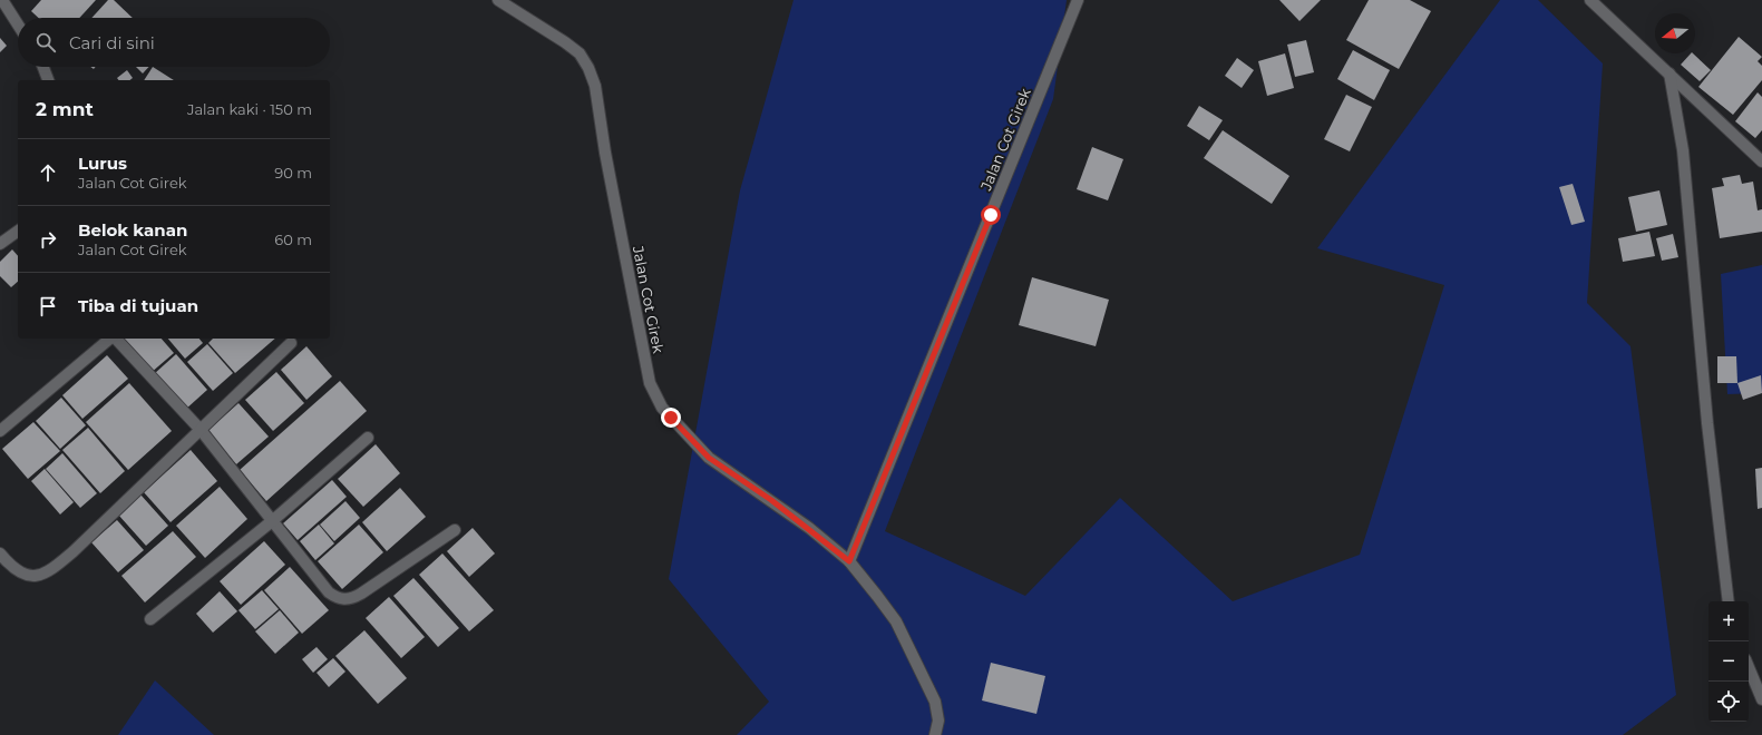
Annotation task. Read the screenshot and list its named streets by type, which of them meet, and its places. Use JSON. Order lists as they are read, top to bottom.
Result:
{
  "streets": {
    "street": ["Jalan Cot Girek"]
  },
  "north": "left",
  "page": {
    "search": "Cari di sini",
    "heading": ["2 mnt", "Jalan kaki · 150 m"],
    "list": [
      ["Lurus", "Jalan Cot Girek", "90 m"],
      ["Belok kanan", "Jalan Cot Girek", "60 m"],
      "Tiba di tujuan"
    ],
    "map_buttons": ["+", "−"]
  }
}
